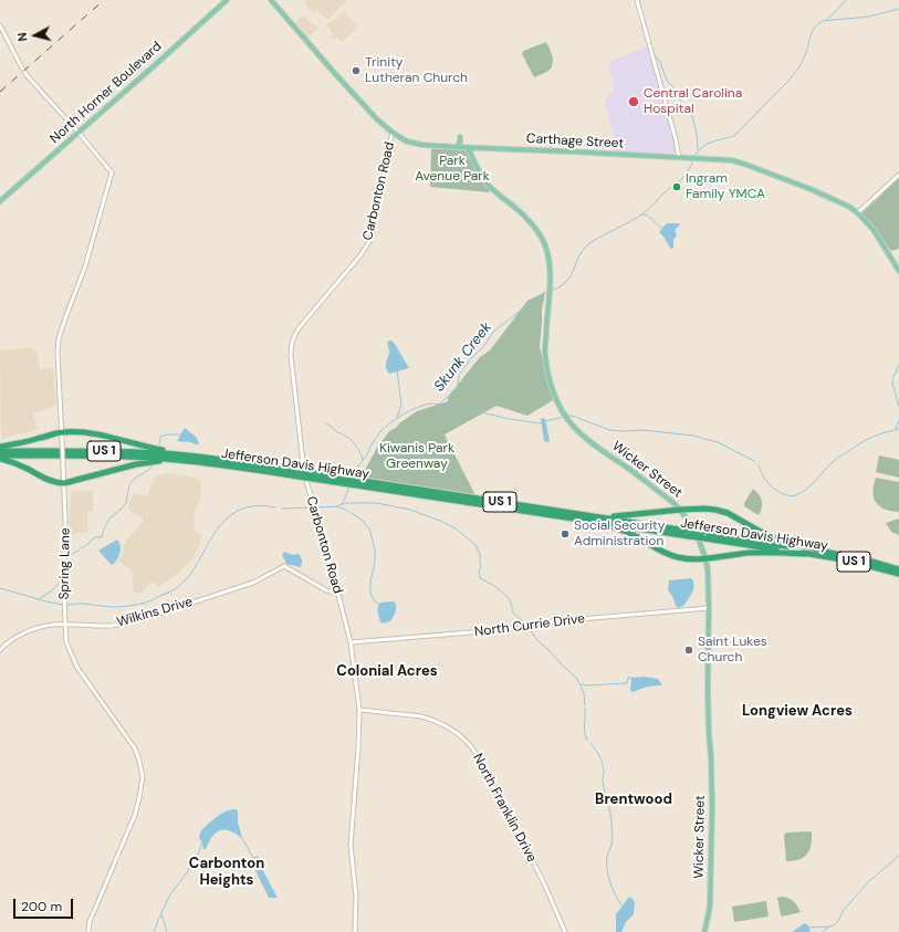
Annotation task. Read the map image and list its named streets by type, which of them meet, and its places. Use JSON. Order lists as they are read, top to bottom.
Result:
{
  "streets": {
    "highway": ["US 1", "Jefferson Davis Highway"],
    "main road": ["North Horner Boulevard", "Carthage Street", "Wicker Street"],
    "street": [
      "Carbonton Road",
      "Spring Lane",
      "Wilkins Drive",
      "North Currie Drive",
      "North Franklin Drive"
    ]
  },
  "crossings": [
    ["North Horner Boulevard", "Spring Lane"],
    ["Carthage Street", "Carbonton Road"],
    ["Carthage Street", "Wicker Street"],
    ["Carbonton Road", "Wilkins Drive"],
    ["Carbonton Road", "North Currie Drive"],
    ["Carbonton Road", "North Franklin Drive"],
    ["Wicker Street", "North Currie Drive"],
    ["Spring Lane", "Wilkins Drive"]
  ],
  "districts": [
    "Colonial Acres",
    "Longview Acres",
    "Brentwood",
    "Carbonton Heights"
  ],
  "water": ["Skunk Creek"],
  "parks": ["Park Avenue Park", "Kiwanis Park Greenway"],
  "places": [
    "Trinity Lutheran Church",
    "Central Carolina Hospital",
    "Ingram Family YMCA",
    "Social Security Administration",
    "Saint Lukes Church"
  ],
  "scale_bar": "200 m",
  "north": "left"
}
